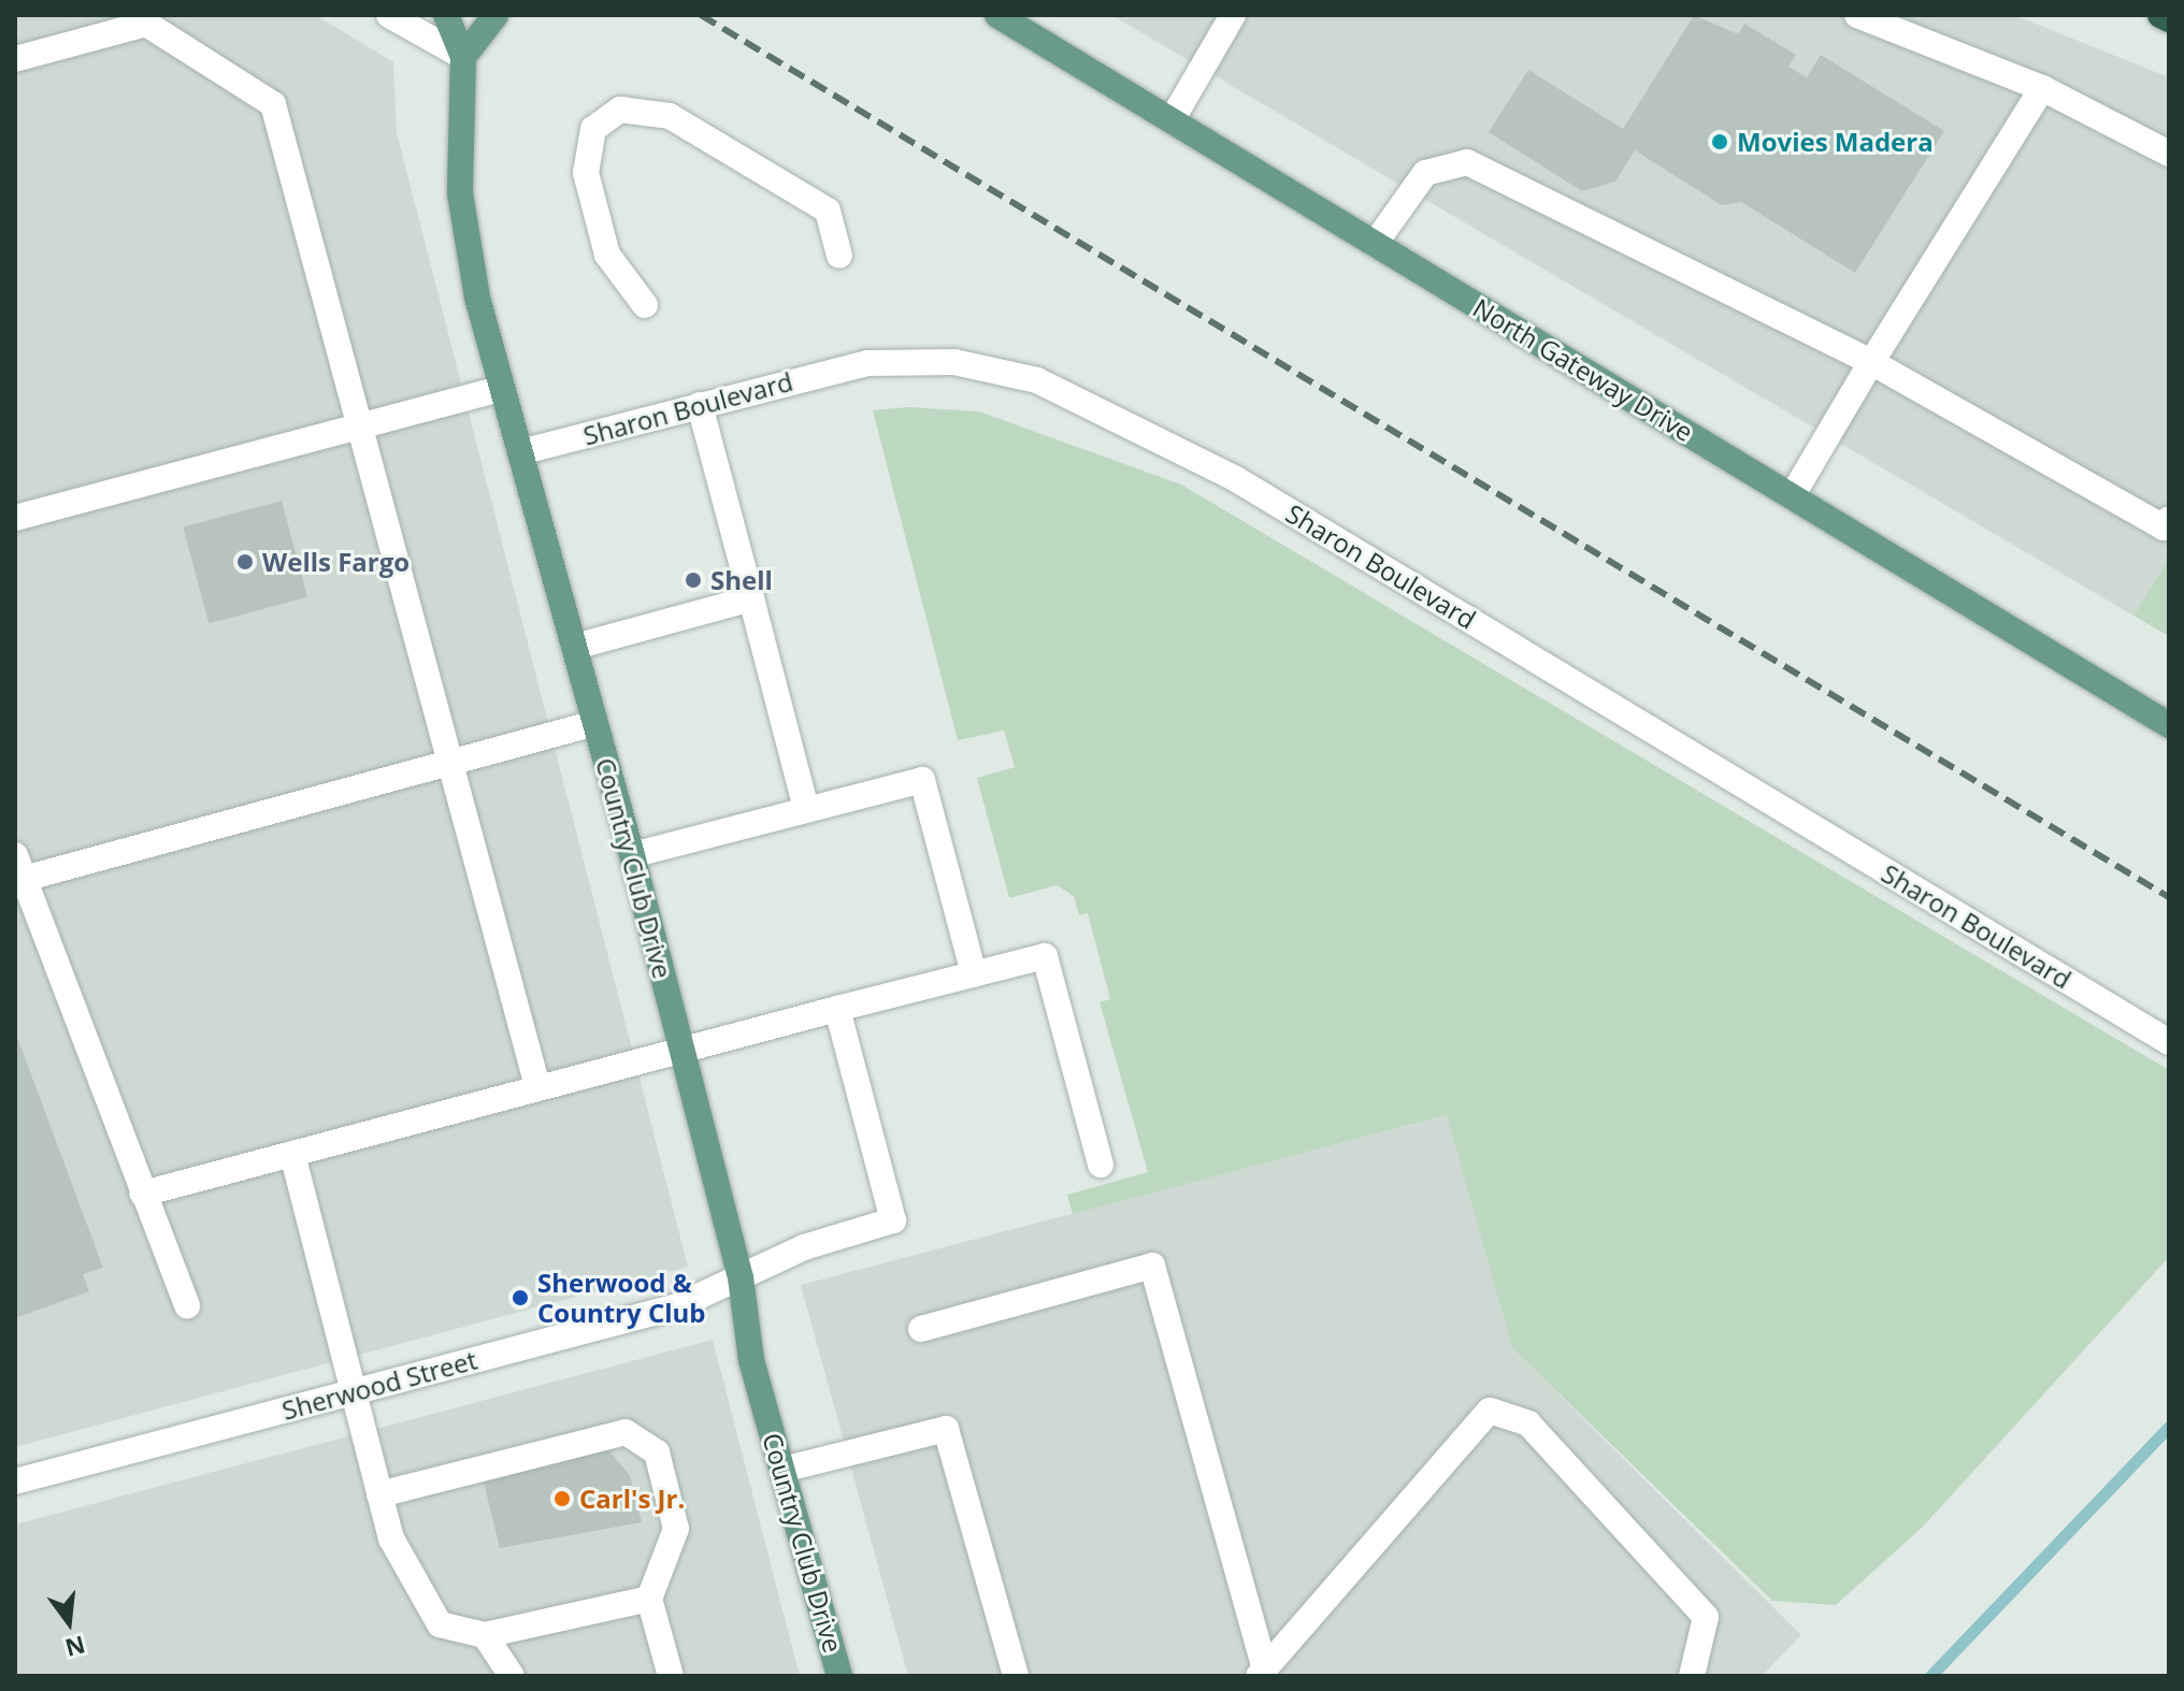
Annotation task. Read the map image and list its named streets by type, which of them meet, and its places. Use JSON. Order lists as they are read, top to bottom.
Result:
{
  "streets": {
    "main road": ["North Gateway Drive", "Country Club Drive"],
    "street": ["Sharon Boulevard", "Sherwood Street"]
  },
  "crossings": [
    ["Sharon Boulevard", "Country Club Drive"],
    ["Country Club Drive", "Sherwood Street"]
  ],
  "places": [
    "Movies Madera",
    "Wells Fargo",
    "Shell",
    "Sherwood & Country Club",
    "Carl's Jr."
  ],
  "north": "bottom"
}
